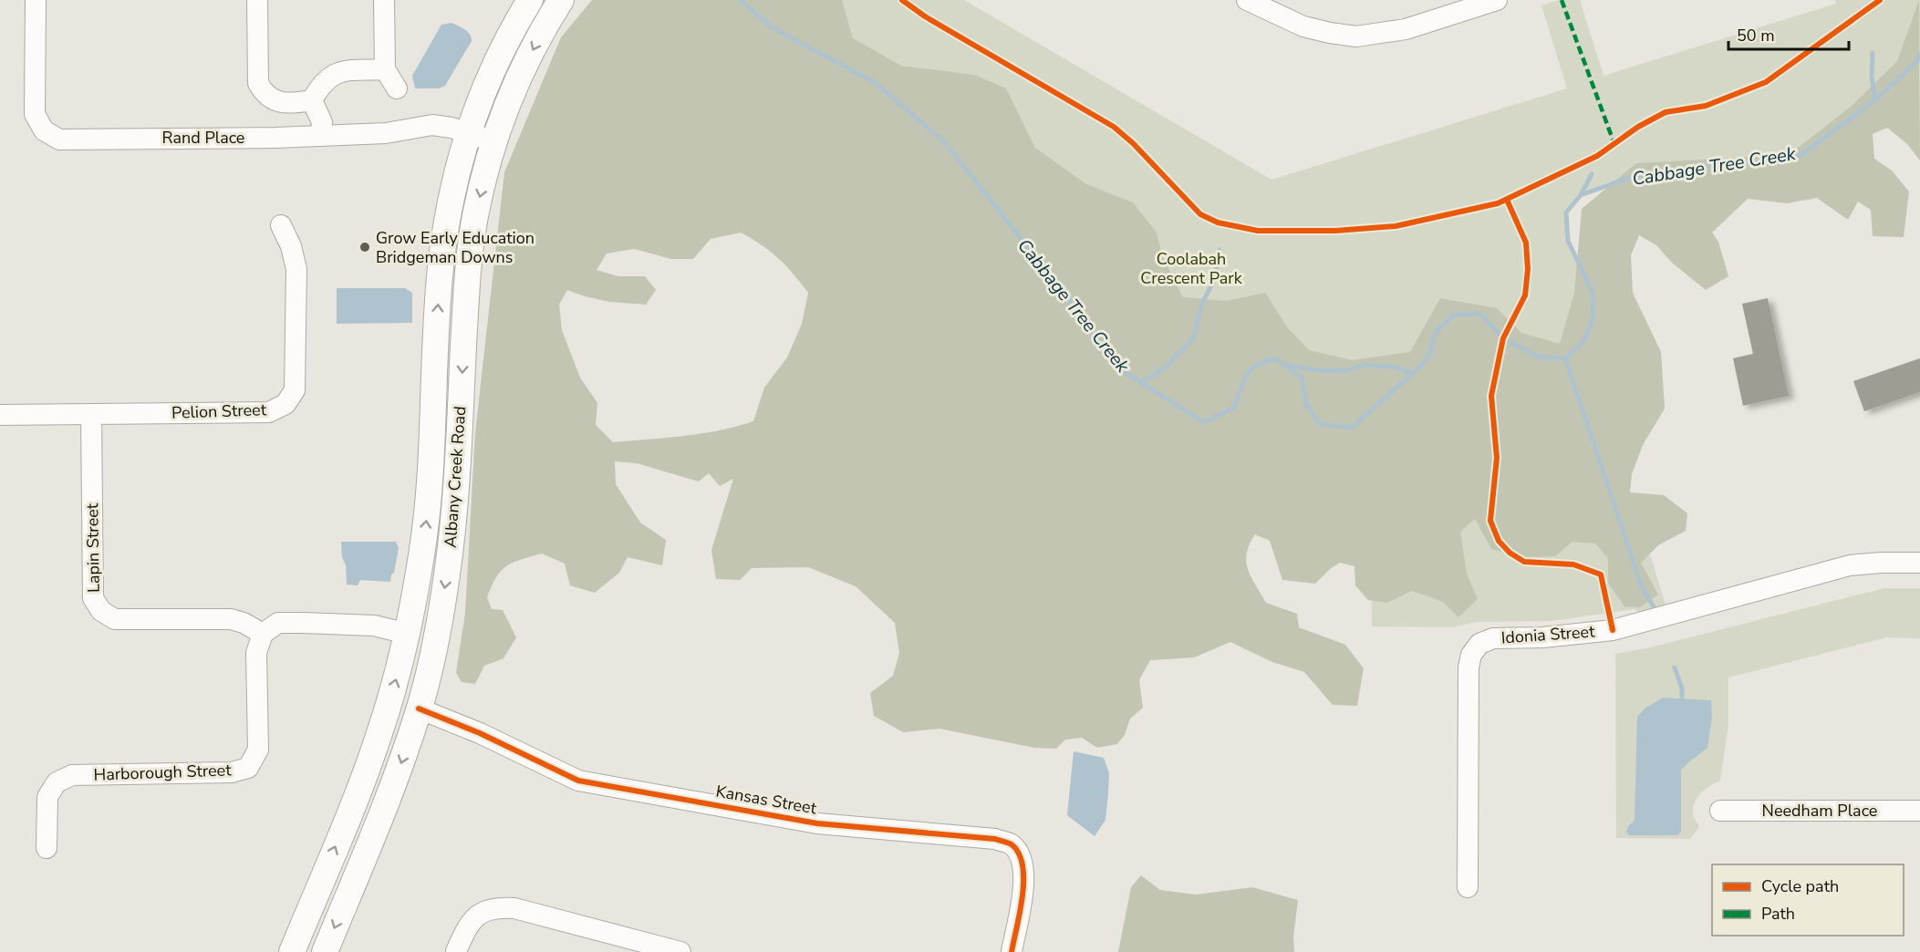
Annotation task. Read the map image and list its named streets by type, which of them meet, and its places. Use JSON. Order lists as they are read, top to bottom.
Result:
{
  "streets": {
    "main road": ["Albany Creek Road"],
    "street": [
      "Rand Place",
      "Pelion Street",
      "Lapin Street",
      "Idonia Street",
      "Harborough Street",
      "Kansas Street",
      "Needham Place"
    ]
  },
  "crossings": [
    ["Rand Place", "Albany Creek Road"],
    ["Pelion Street", "Lapin Street"],
    ["Albany Creek Road", "Kansas Street"],
    ["Lapin Street", "Harborough Street"]
  ],
  "water": ["Cabbage Tree Creek"],
  "parks": ["Coolabah Crescent Park"],
  "places": ["Grow Early Education Bridgeman Downs"],
  "legend": ["Cycle path", "Path"],
  "scale_bar": "50 m"
}
